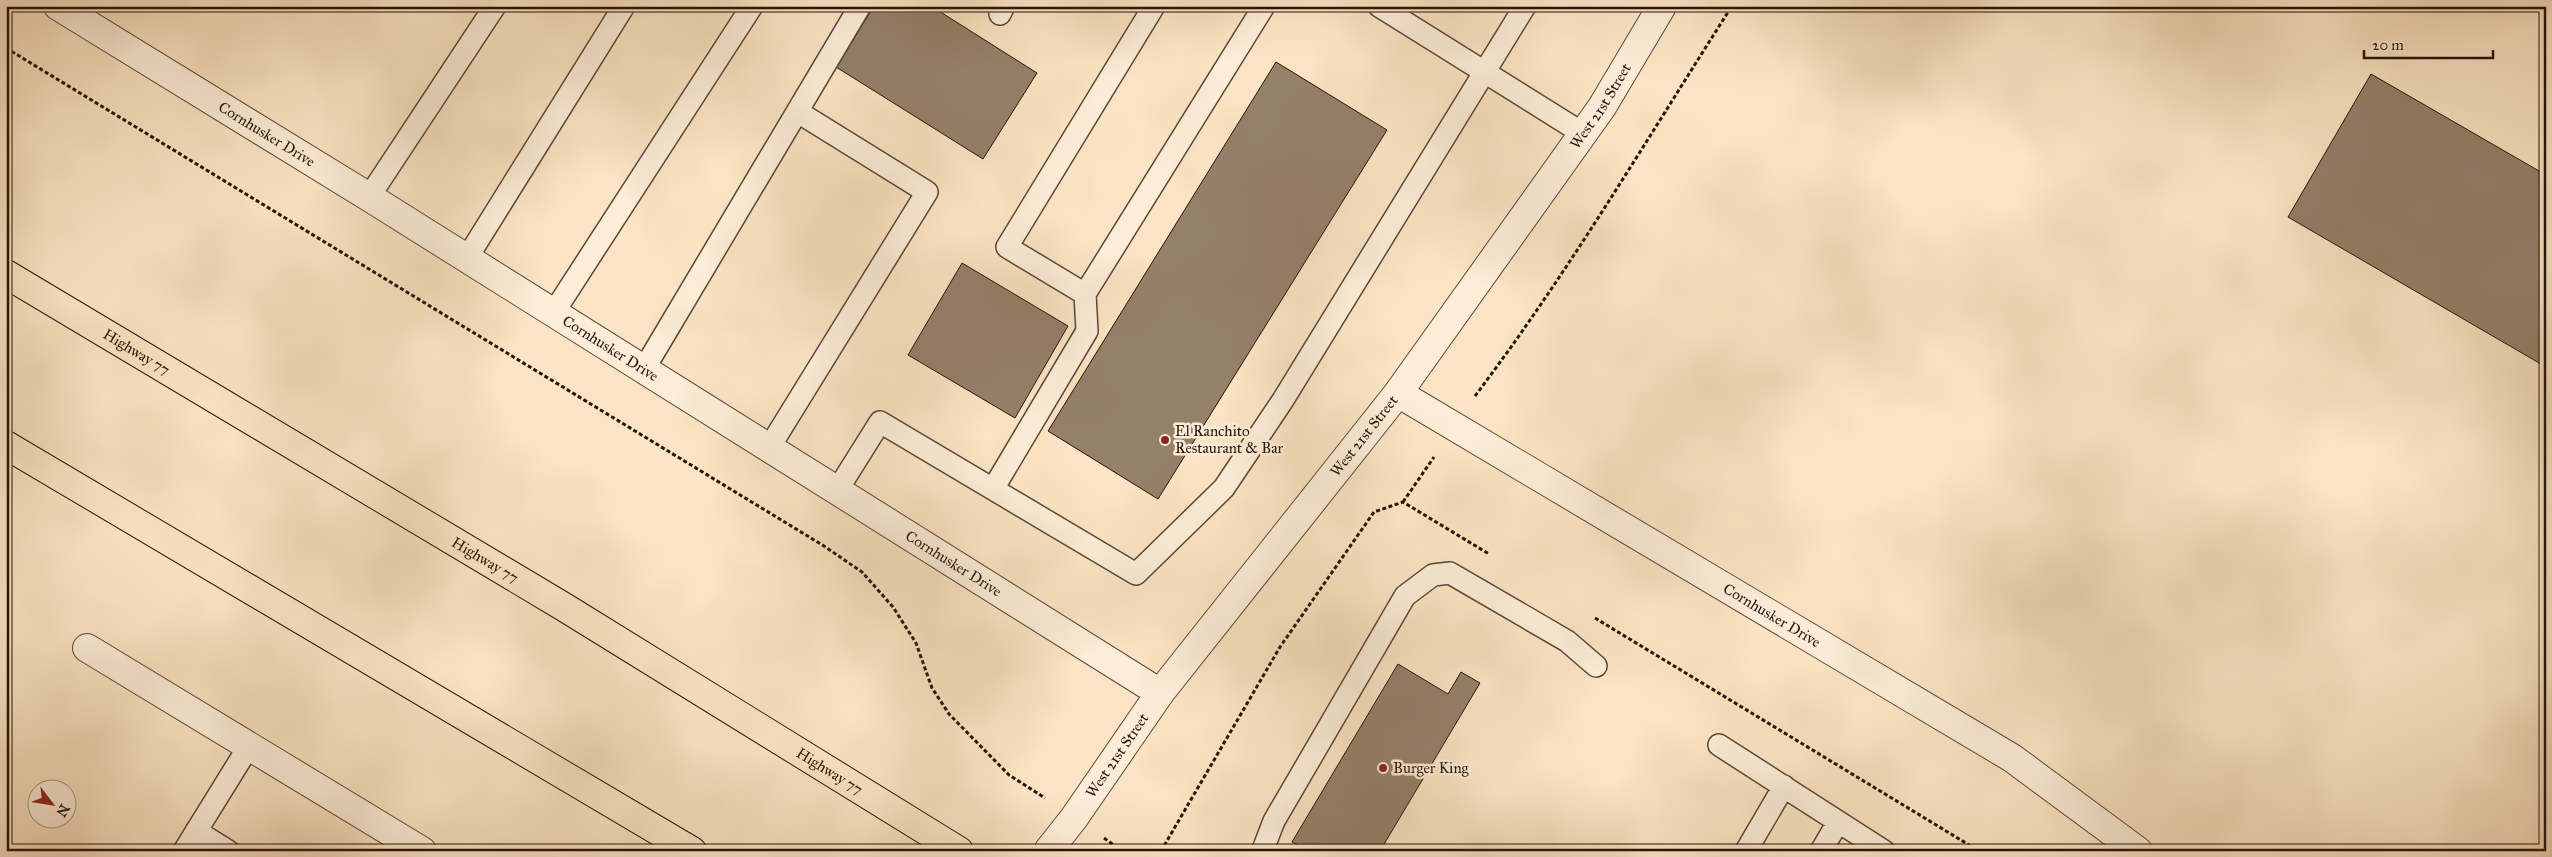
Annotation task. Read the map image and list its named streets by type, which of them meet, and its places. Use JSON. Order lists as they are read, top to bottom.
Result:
{
  "streets": {
    "highway": ["Highway 77"],
    "street": ["West 21st Street", "Cornhusker Drive"]
  },
  "crossings": [
    ["West 21st Street", "Cornhusker Drive"]
  ],
  "places": ["El Ranchito Restaurant & Bar", "Burger King"],
  "scale_bar": "20 m",
  "north": "bottom right"
}
